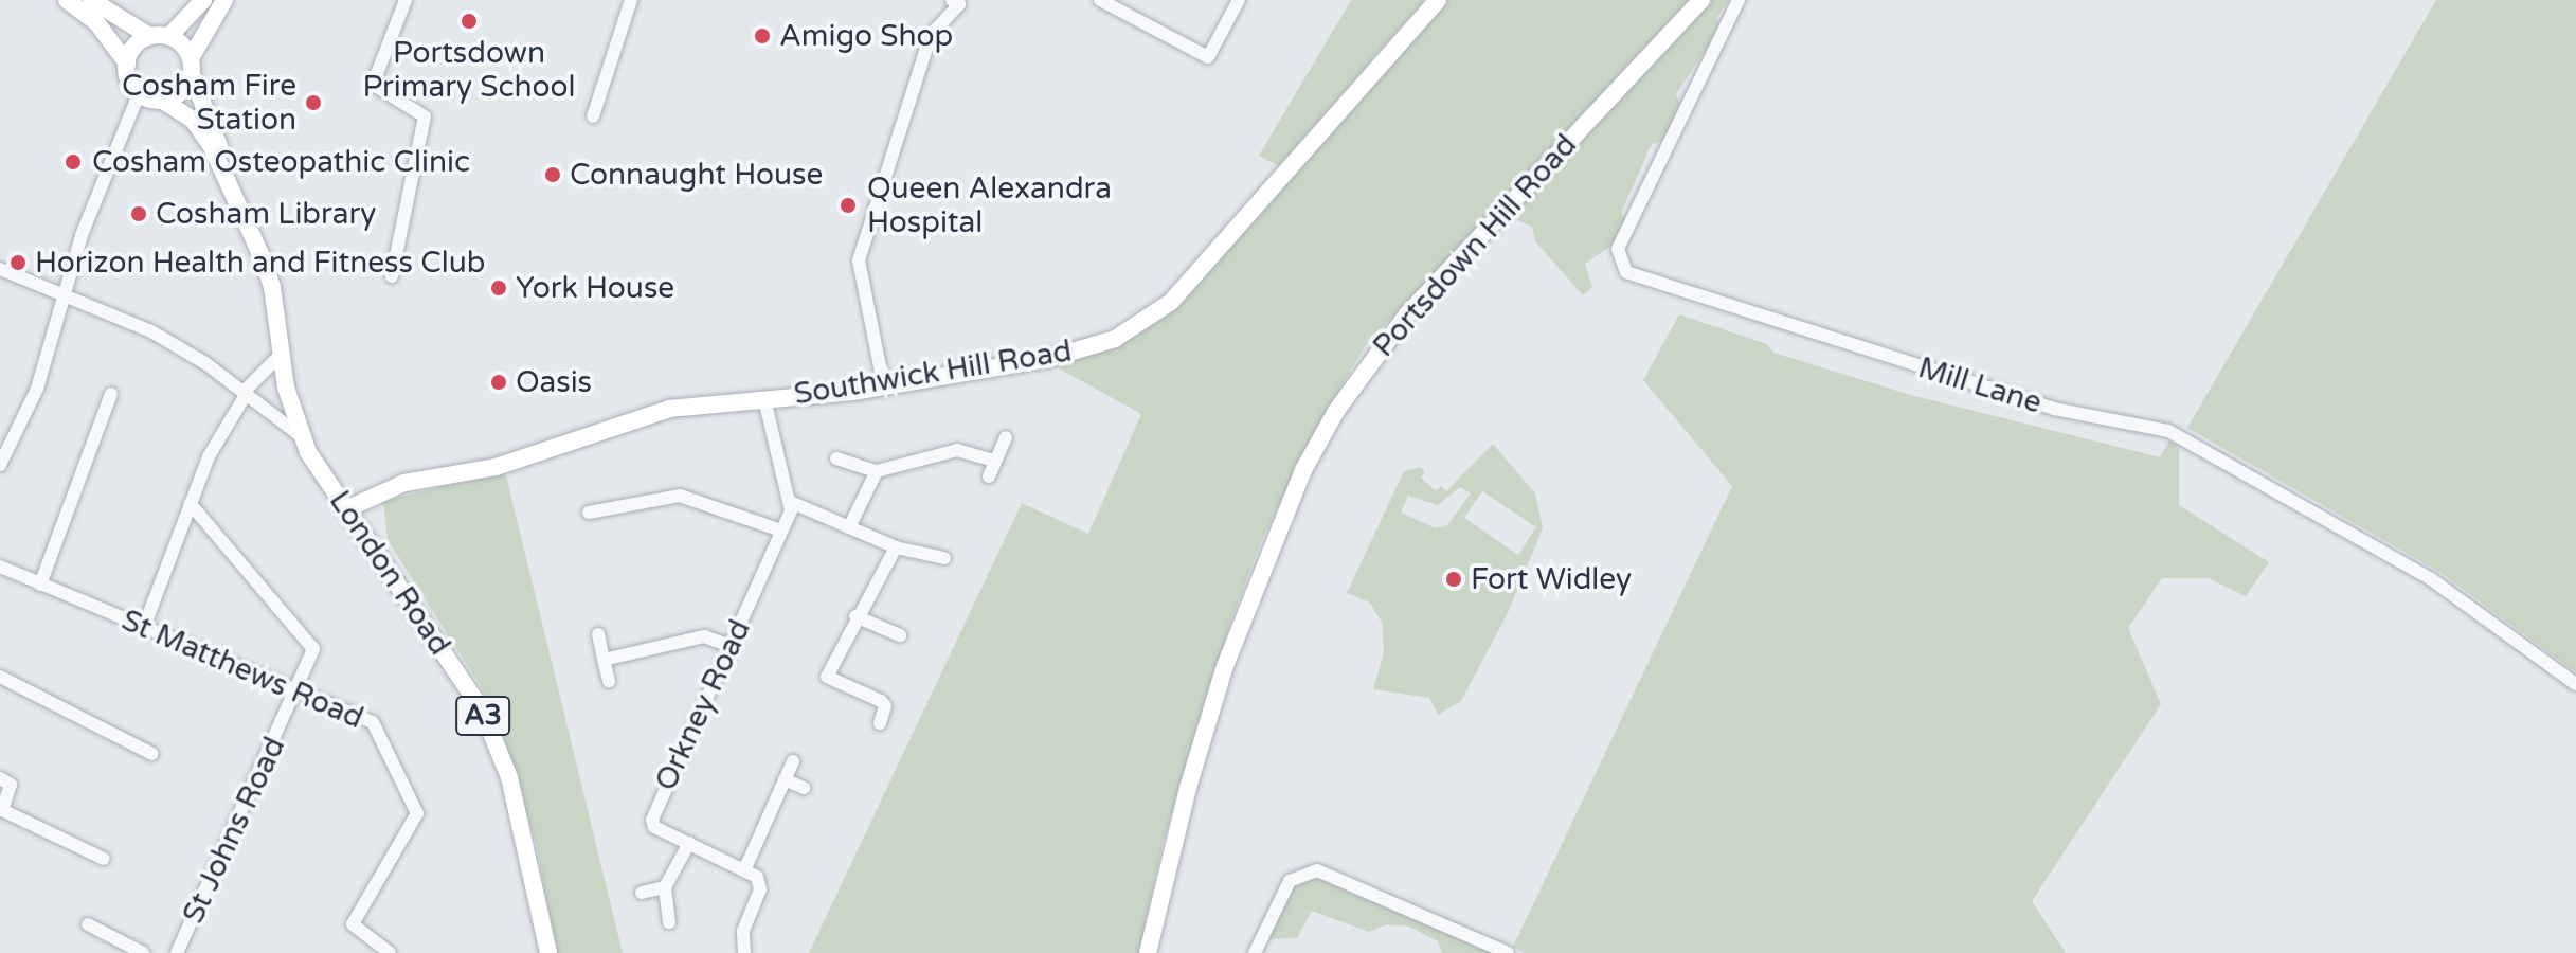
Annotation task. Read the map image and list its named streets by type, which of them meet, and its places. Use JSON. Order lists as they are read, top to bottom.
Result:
{
  "streets": {
    "main road": [
      "Portsdown Hill Road",
      "Southwick Hill Road",
      "London Road",
      "A3"
    ],
    "street": [
      "Mill Lane",
      "St Matthews Road",
      "Orkney Road",
      "St Johns Road"
    ]
  },
  "crossings": [
    ["Southwick Hill Road", "London Road"],
    ["London Road", "A3"],
    ["St Matthews Road", "St Johns Road"]
  ],
  "places": [
    "Portsdown Primary School",
    "Amigo Shop",
    "Cosham Fire Station",
    "Cosham Osteopathic Clinic",
    "Connaught House",
    "Queen Alexandra Hospital",
    "Cosham Library",
    "Horizon Health and Fitness Club",
    "York House",
    "Oasis",
    "Fort Widley"
  ]
}
